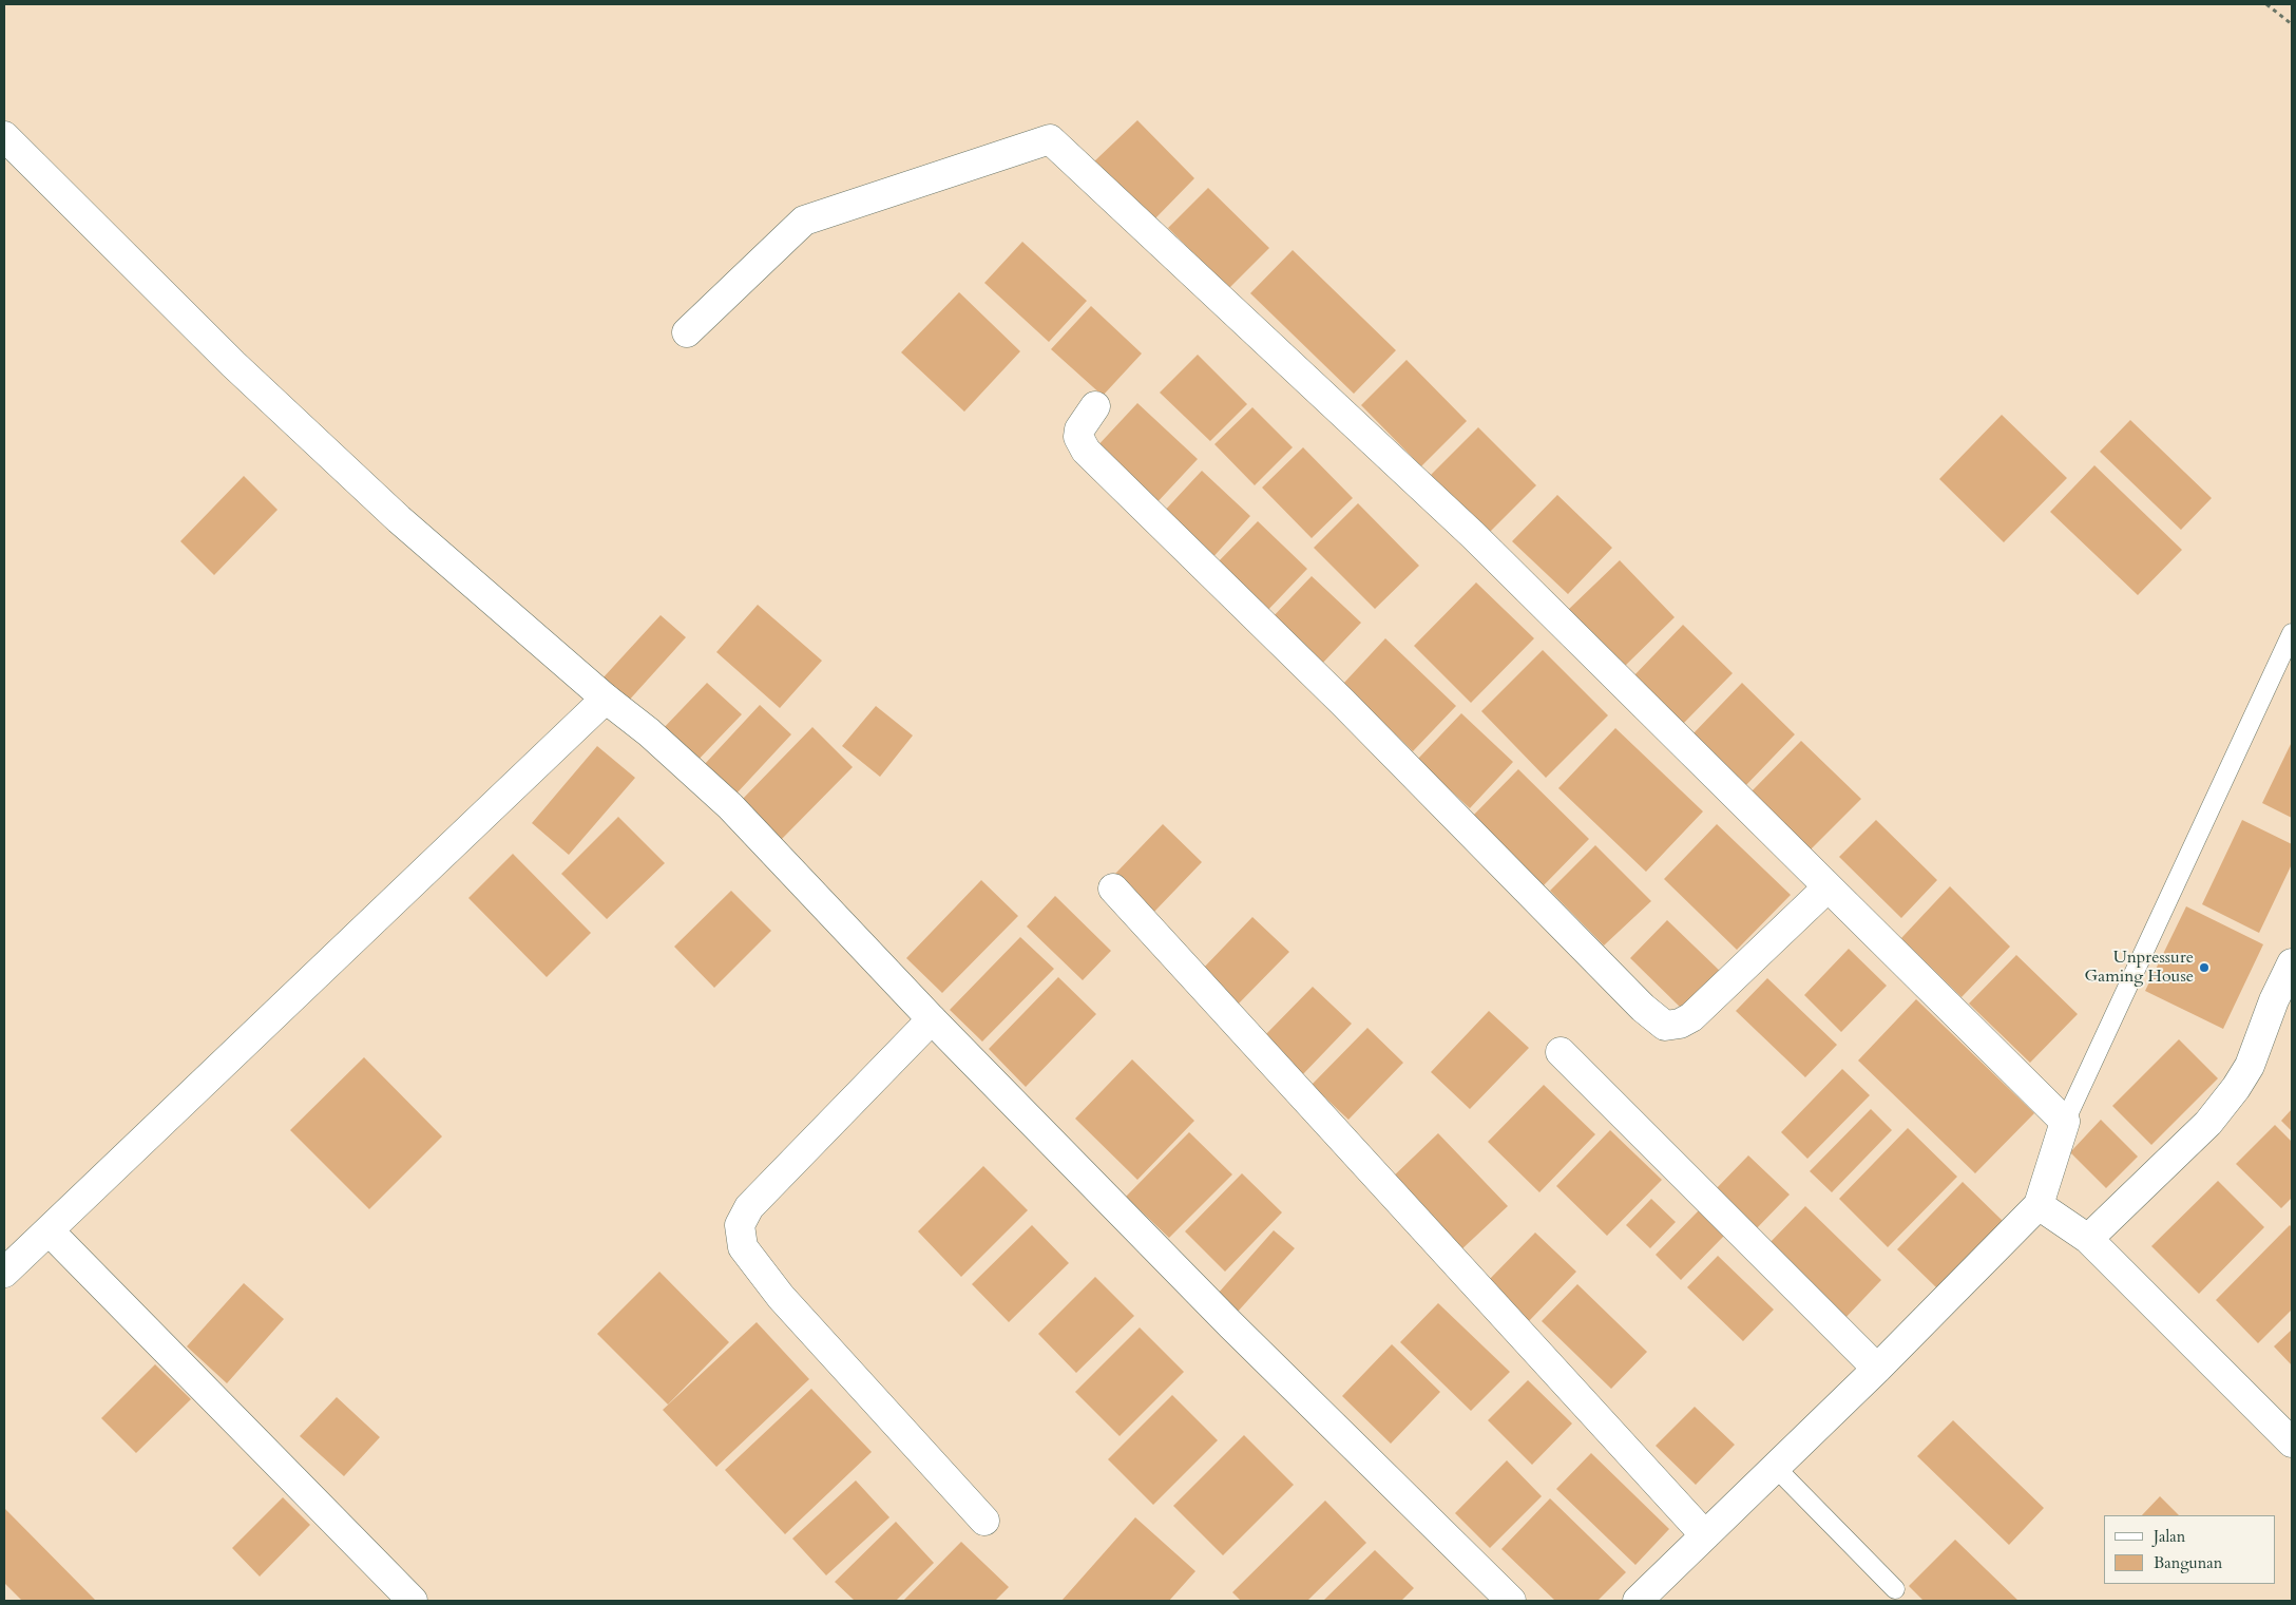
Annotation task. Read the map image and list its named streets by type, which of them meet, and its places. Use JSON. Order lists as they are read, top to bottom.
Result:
{
  "places": ["Unpressure Gaming House"],
  "legend": ["Jalan", "Bangunan"]
}
